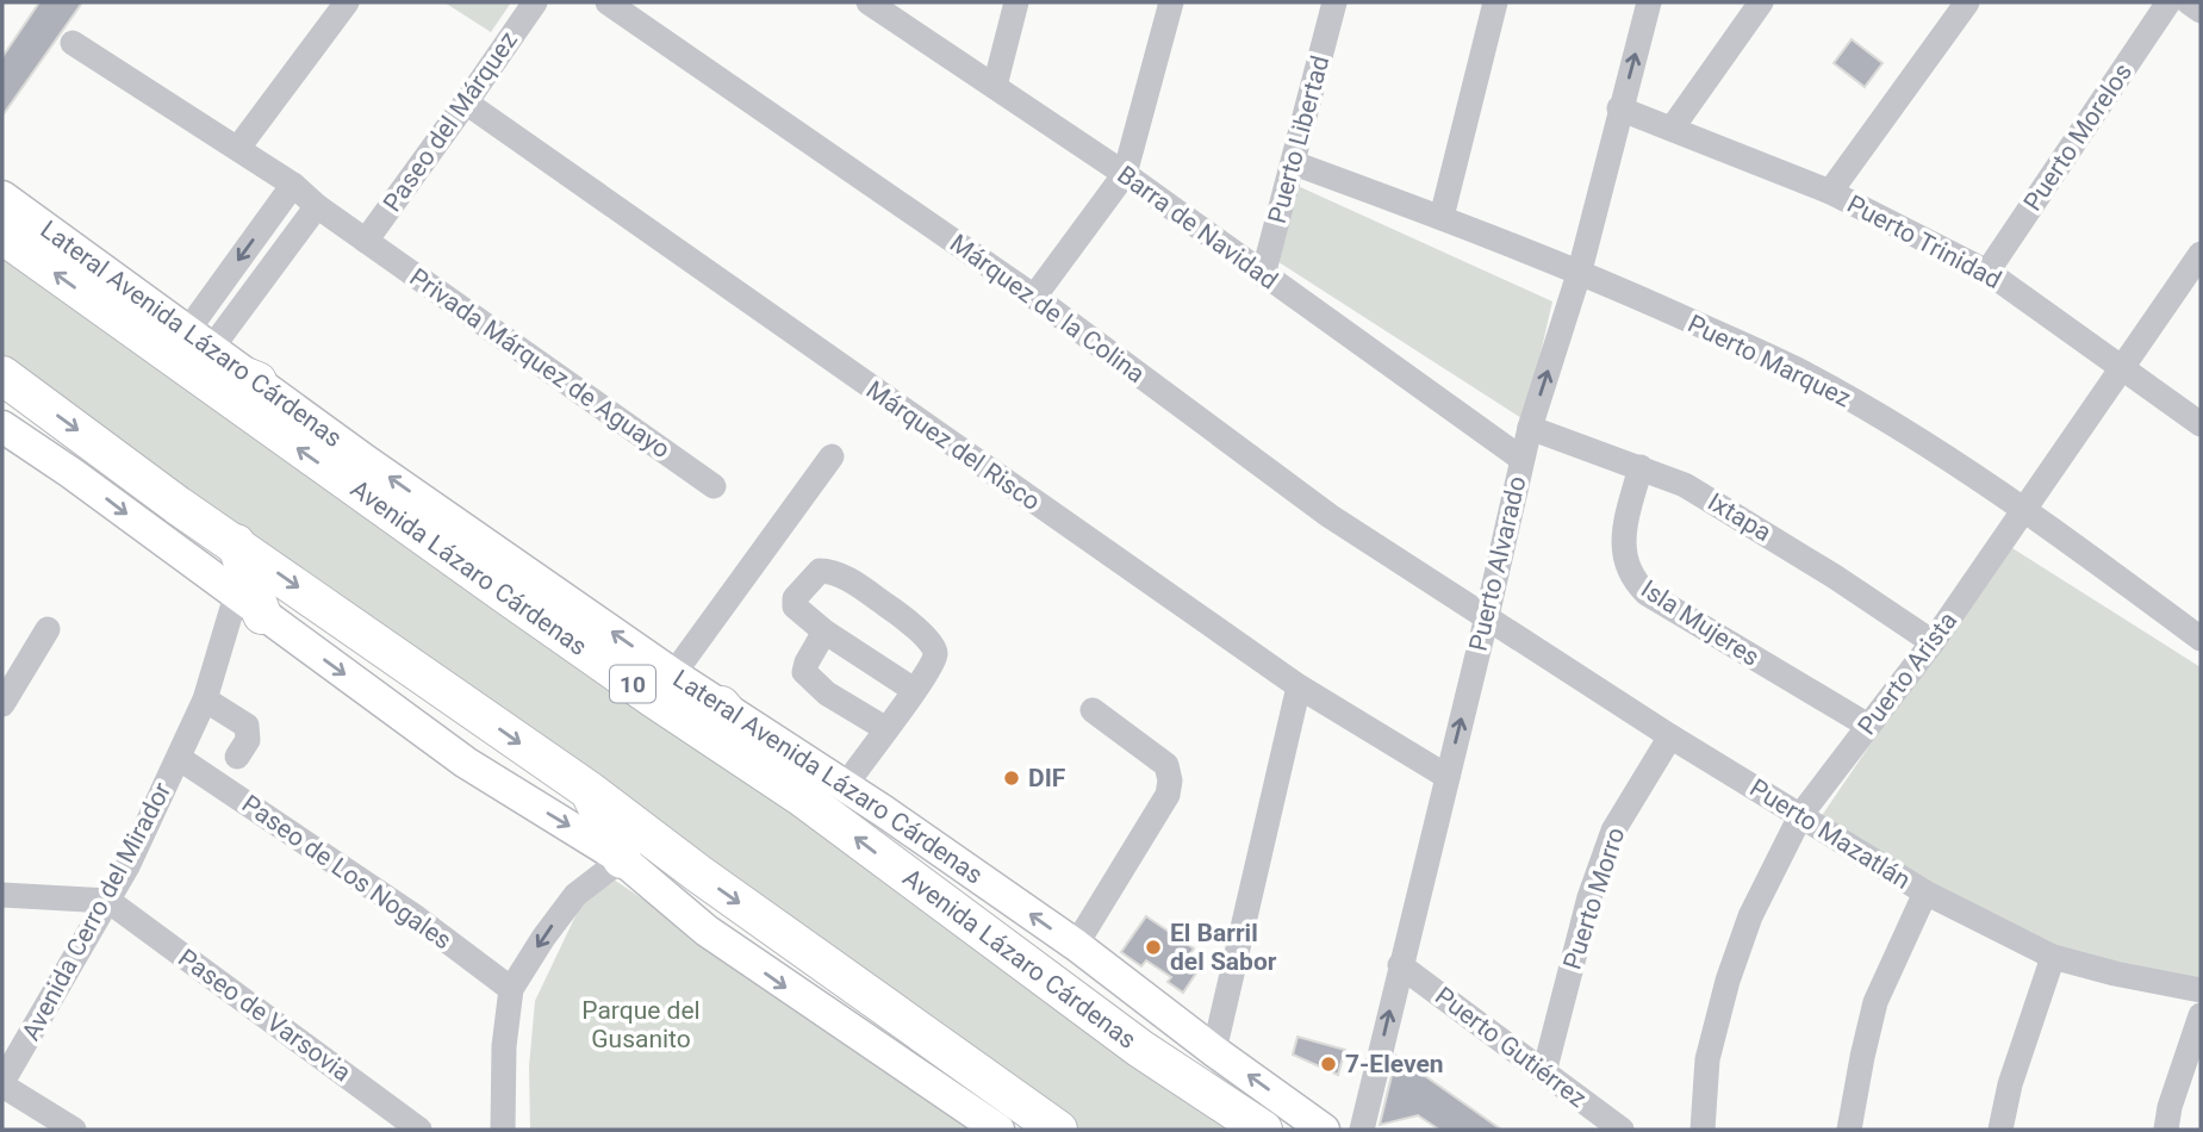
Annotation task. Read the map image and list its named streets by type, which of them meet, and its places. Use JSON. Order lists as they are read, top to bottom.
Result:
{
  "streets": {
    "highway": ["Avenida Lázaro Cárdenas", "10"],
    "main road": ["Lateral Avenida Lázaro Cárdenas"],
    "street": [
      "Paseo del Márquez",
      "Puerto Morelos",
      "Puerto Libertad",
      "Barra de Navidad",
      "Puerto Trinidad",
      "Márquez de la Colina",
      "Puerto Marquez",
      "Privada Márquez de Aguayo",
      "Márquez del Risco",
      "Ixtapa",
      "Puerto Alvarado",
      "Isla Mujeres",
      "Puerto Arista",
      "Puerto Mazatlán",
      "Paseo de Los Nogales",
      "Puerto Morro",
      "Avenida Cerro del Mirador",
      "Paseo de Varsovia",
      "Puerto Gutiérrez"
    ]
  },
  "crossings": [
    ["Paseo del Márquez", "Privada Márquez de Aguayo"],
    ["Paseo del Márquez", "Márquez del Risco"],
    ["Puerto Morelos", "Puerto Trinidad"],
    ["Puerto Libertad", "Barra de Navidad"],
    ["Puerto Libertad", "Puerto Marquez"],
    ["Barra de Navidad", "Puerto Alvarado"],
    ["Puerto Trinidad", "Puerto Alvarado"],
    ["Puerto Trinidad", "Puerto Arista"],
    ["Márquez de la Colina", "Puerto Alvarado"],
    ["Márquez de la Colina", "Puerto Mazatlán"],
    ["Puerto Marquez", "Puerto Alvarado"],
    ["Puerto Marquez", "Puerto Arista"],
    ["Márquez del Risco", "Puerto Alvarado"],
    ["Ixtapa", "Puerto Alvarado"],
    ["Ixtapa", "Isla Mujeres"],
    ["Ixtapa", "Puerto Arista"],
    ["Puerto Alvarado", "Puerto Mazatlán"],
    ["Puerto Alvarado", "Puerto Gutiérrez"],
    ["Isla Mujeres", "Puerto Arista"],
    ["Puerto Arista", "Puerto Mazatlán"],
    ["Puerto Mazatlán", "Puerto Morro"],
    ["Paseo de Los Nogales", "Avenida Cerro del Mirador"],
    ["Puerto Morro", "Puerto Gutiérrez"],
    ["Avenida Cerro del Mirador", "Paseo de Varsovia"]
  ],
  "parks": ["Parque del Gusanito"],
  "places": ["DIF", "El Barril del Sabor", "7-Eleven"]
}
